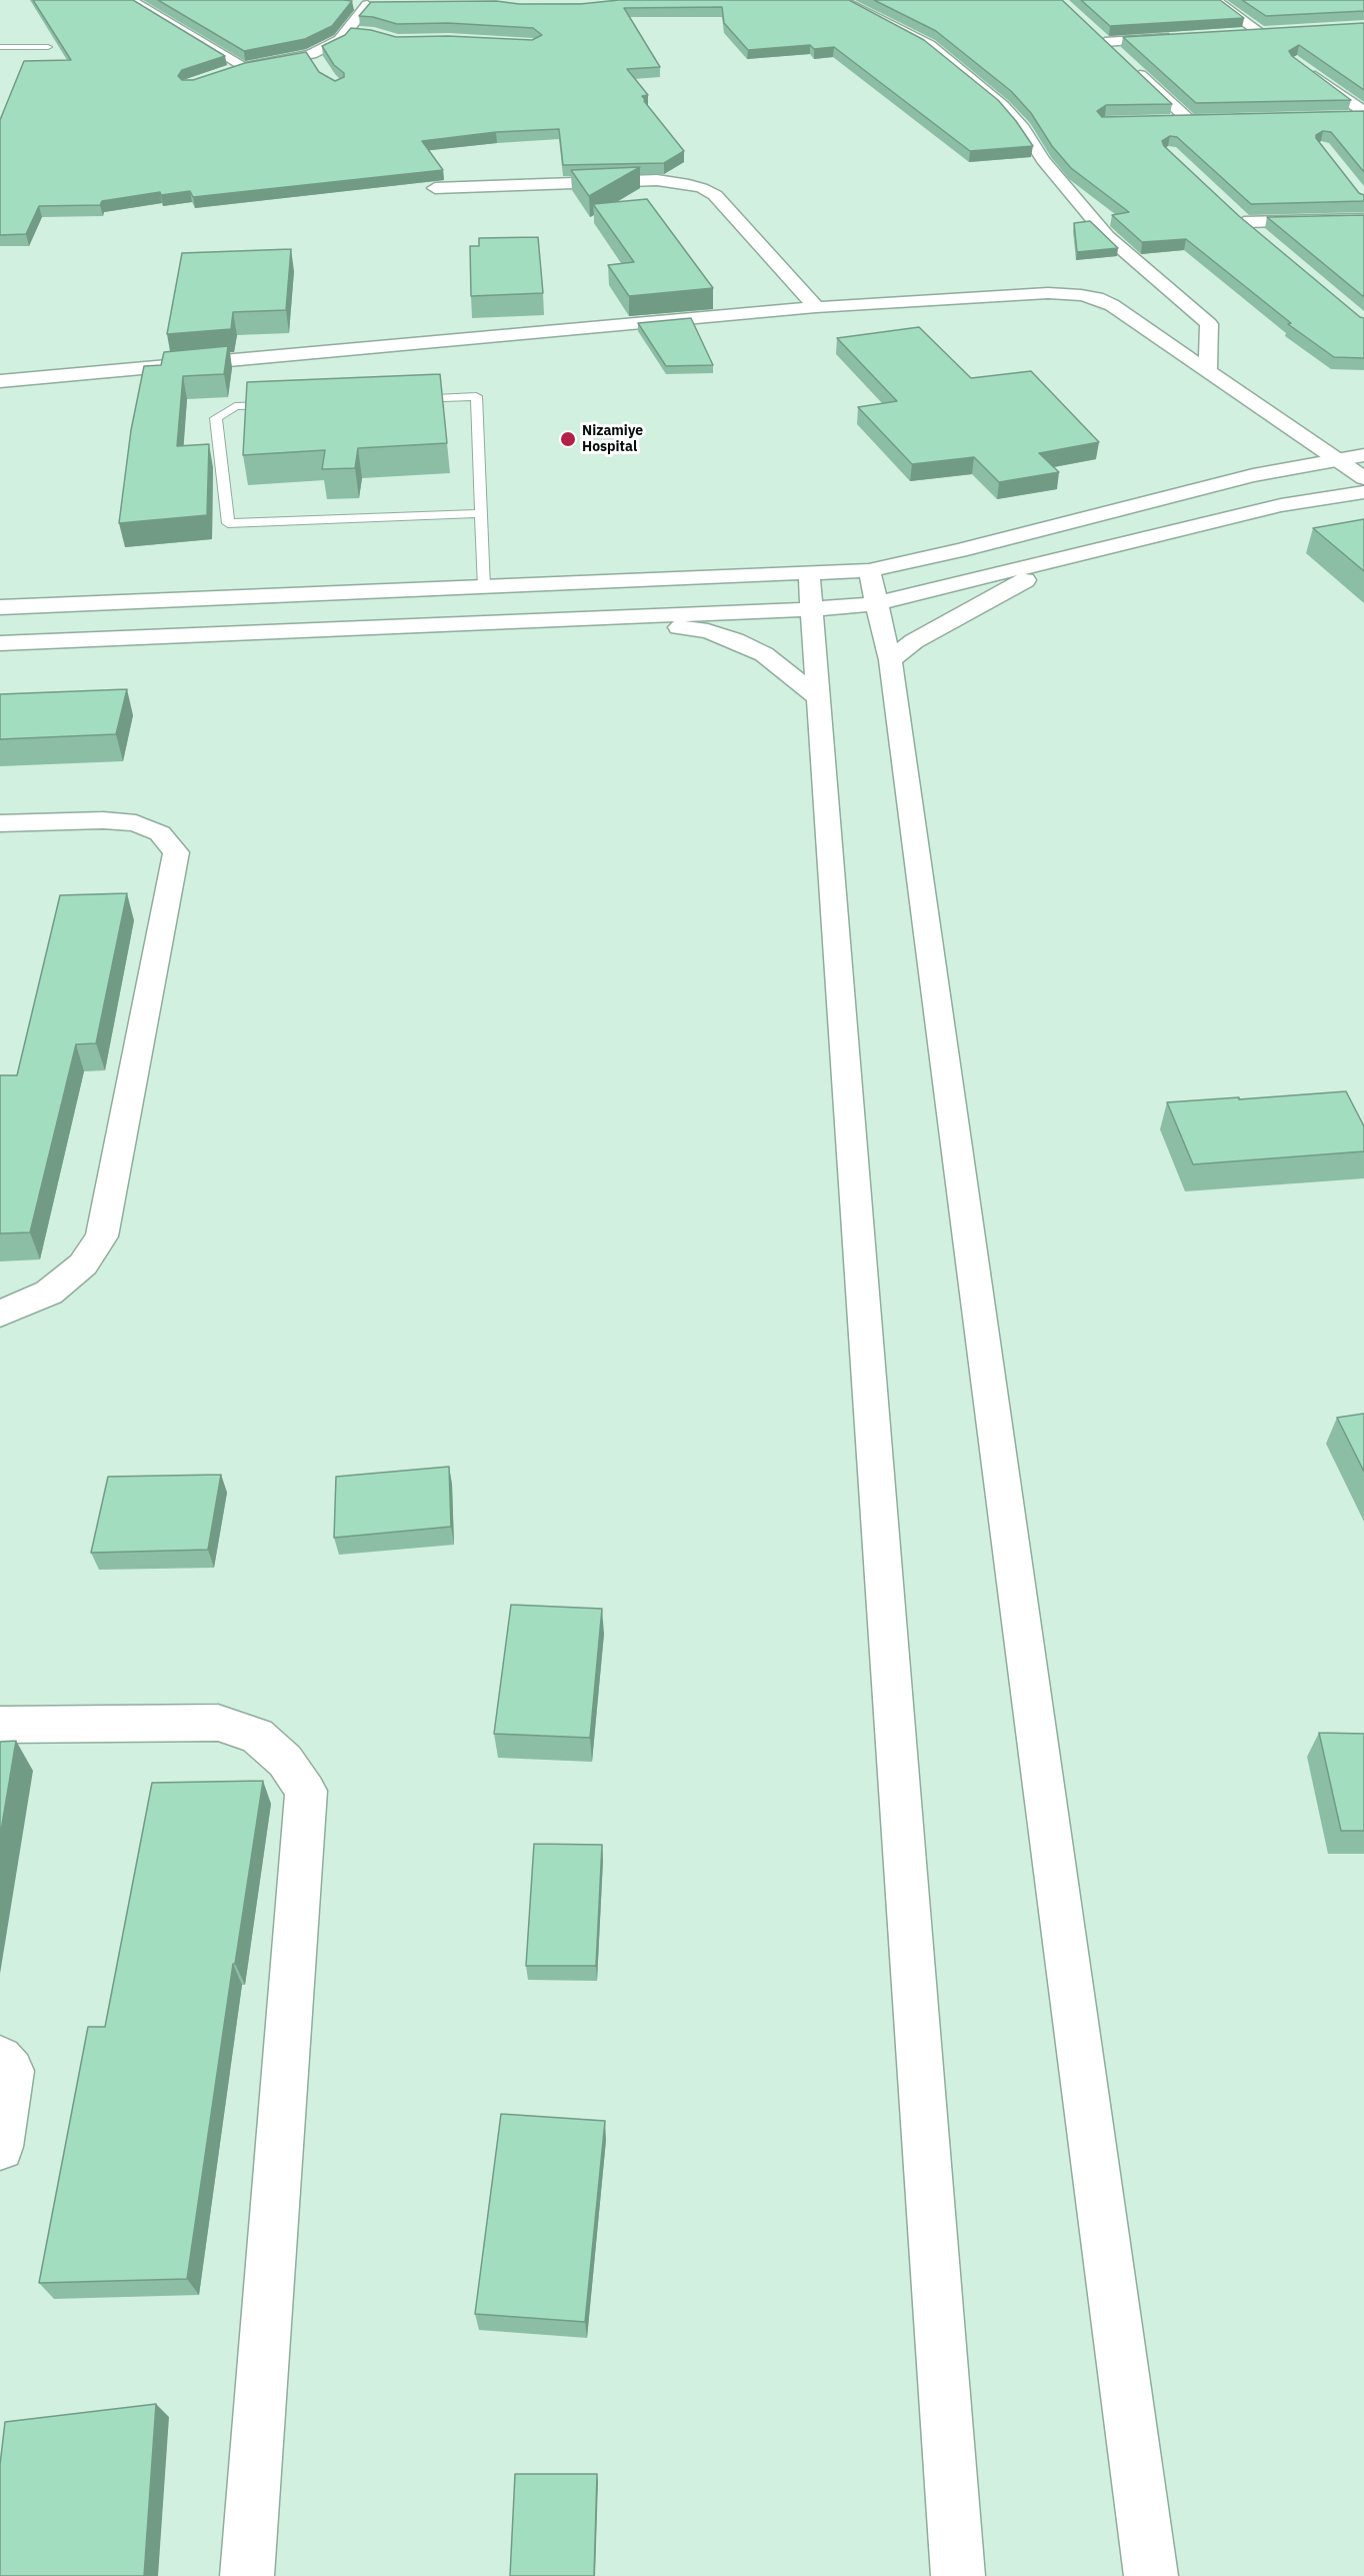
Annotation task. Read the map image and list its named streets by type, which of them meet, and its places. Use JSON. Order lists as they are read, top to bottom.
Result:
{
  "places": ["Nizamiye Hospital"]
}
